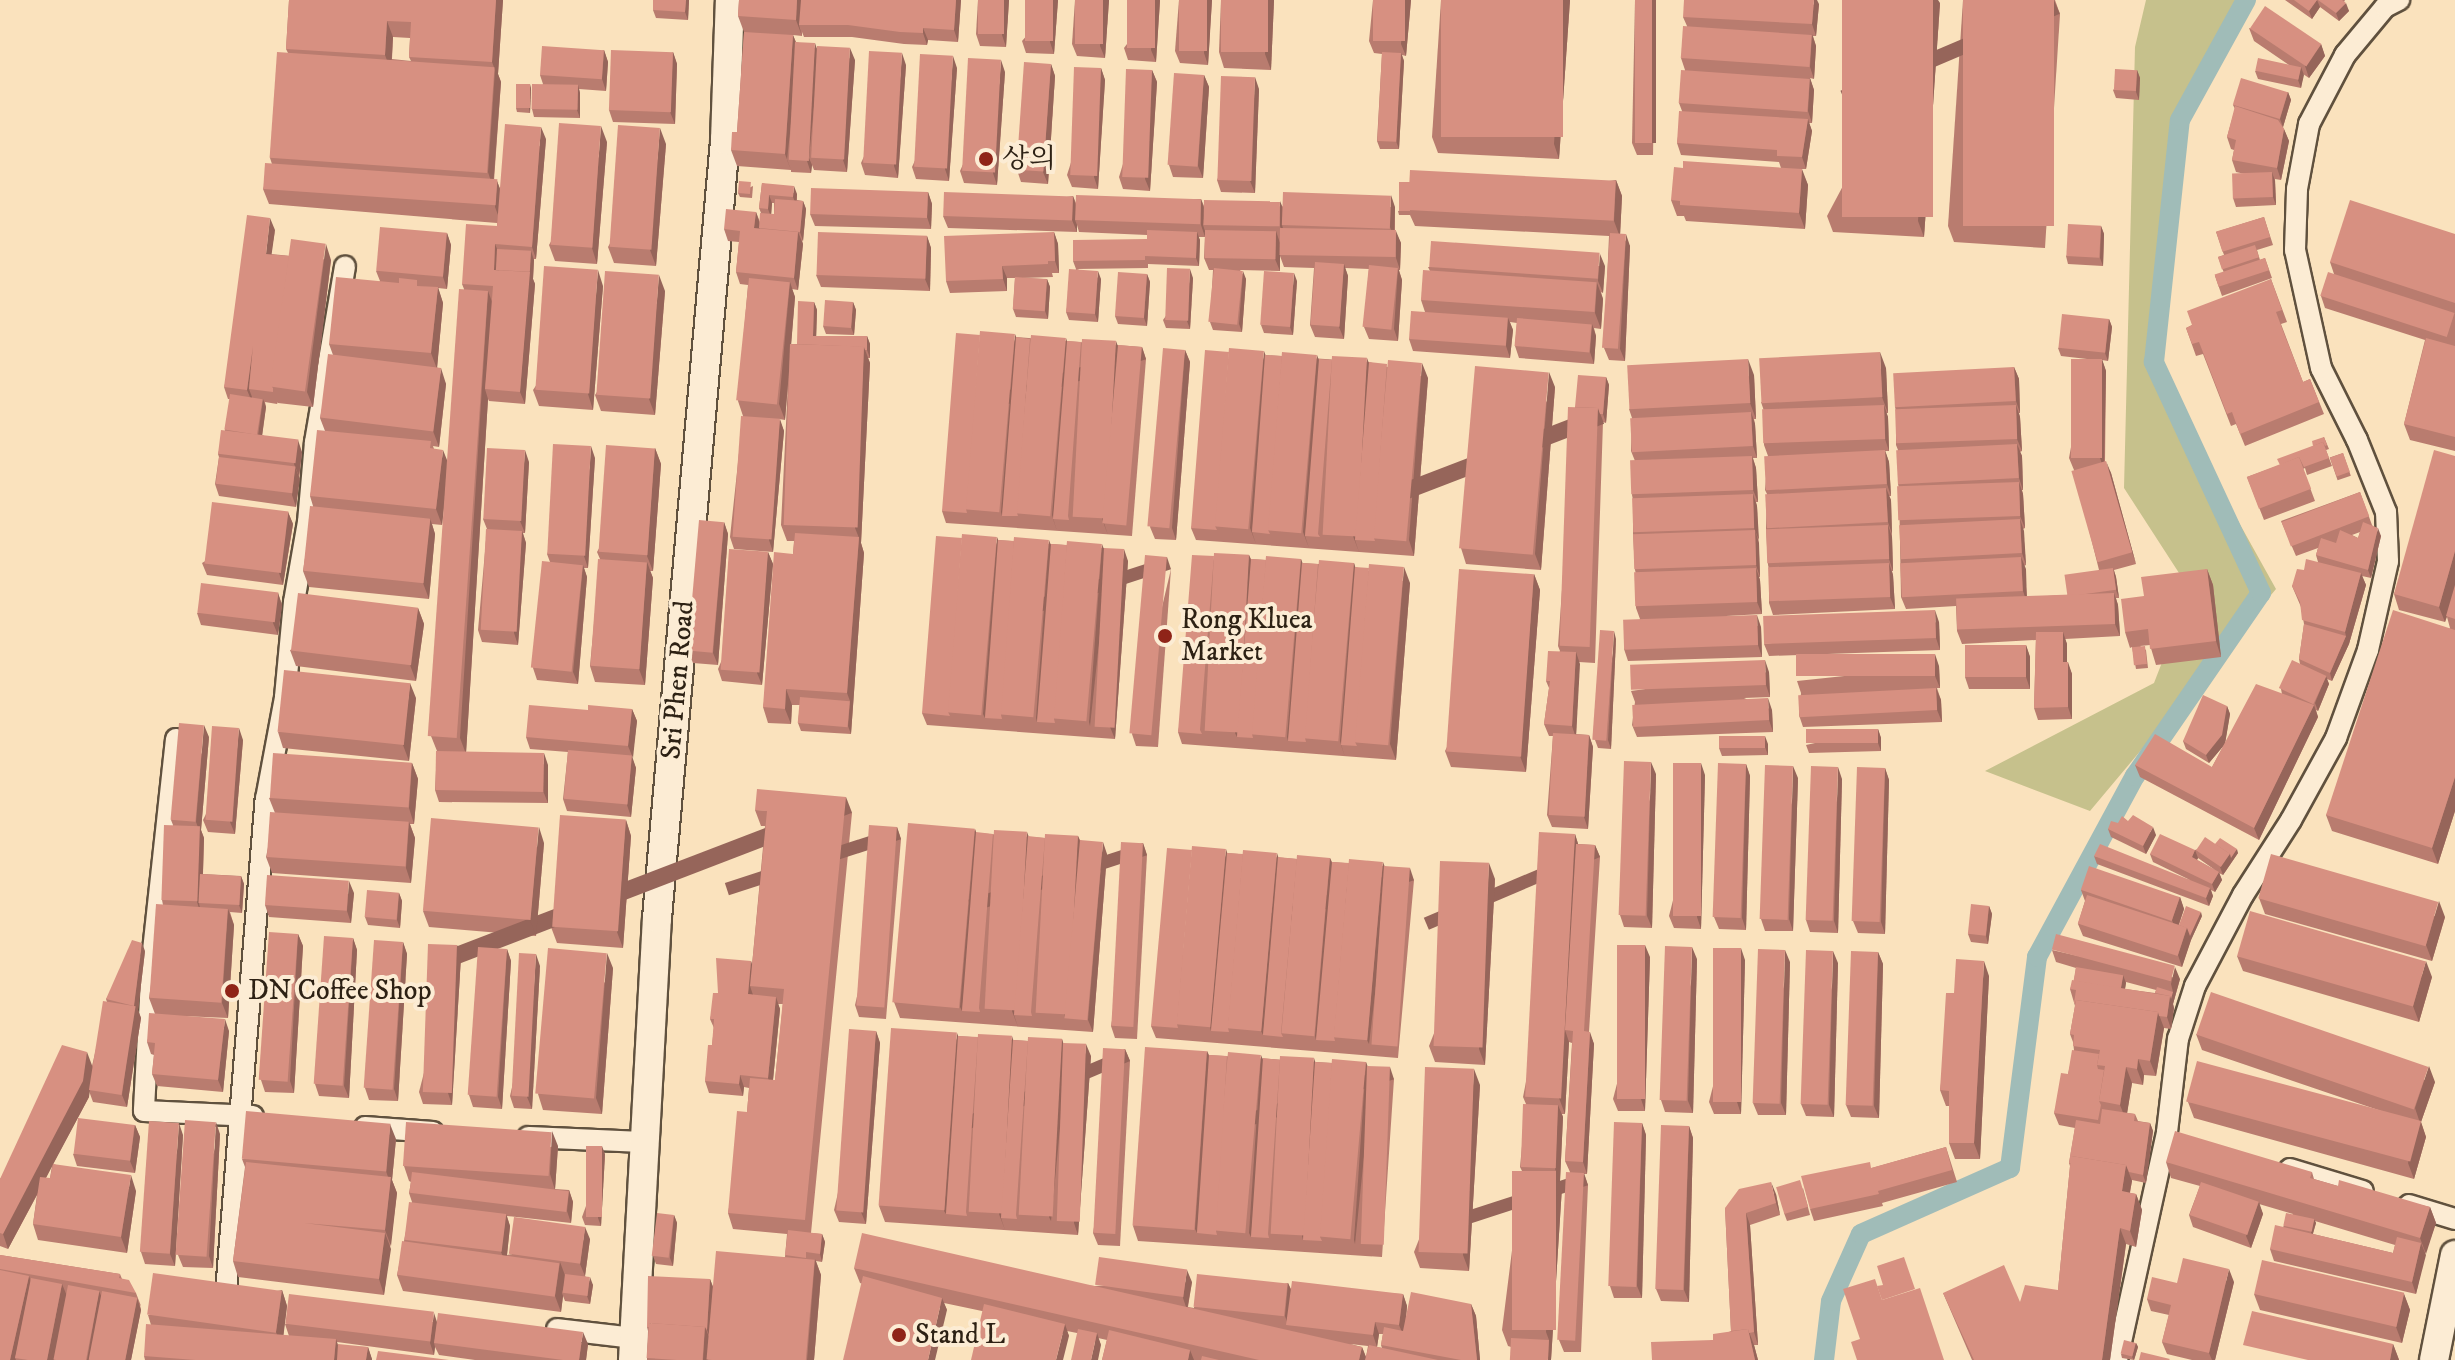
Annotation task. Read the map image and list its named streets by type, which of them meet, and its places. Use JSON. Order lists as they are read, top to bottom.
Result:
{
  "streets": {
    "main road": ["Sri Phen Road"]
  },
  "places": [
    "상의",
    "Rong Kluea Market",
    "DN Coffee Shop",
    "Stand L"
  ]
}
